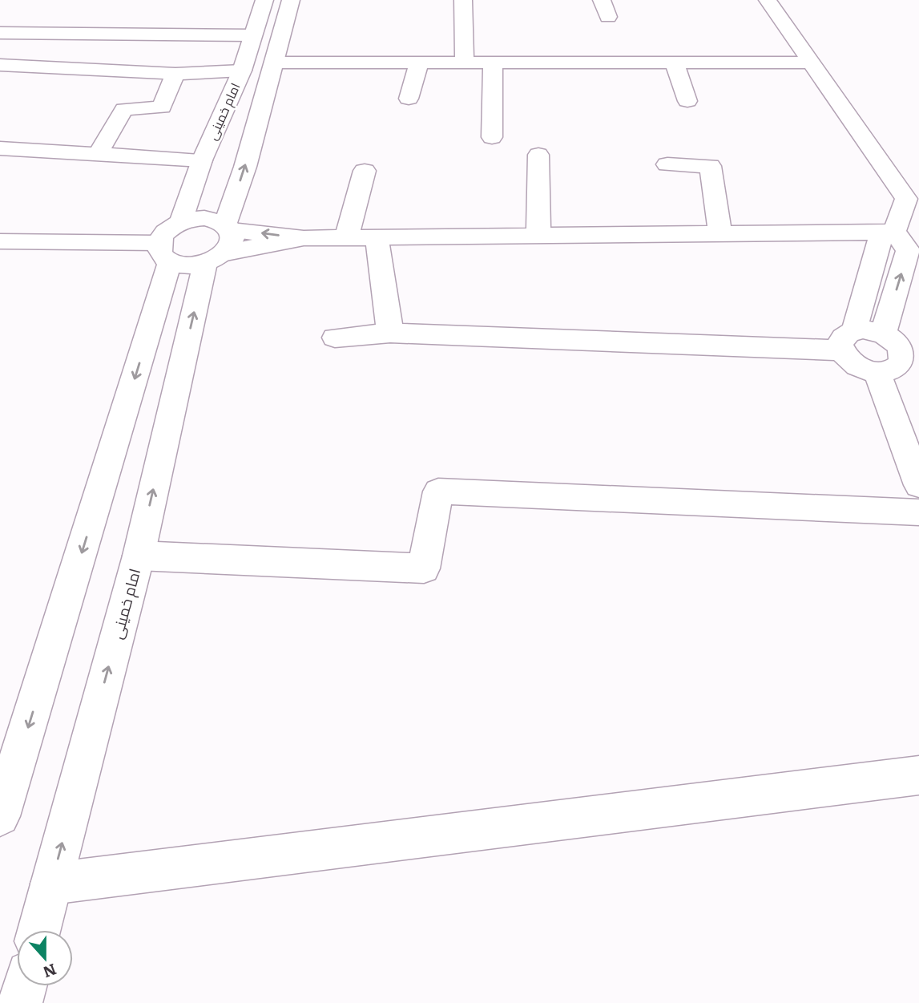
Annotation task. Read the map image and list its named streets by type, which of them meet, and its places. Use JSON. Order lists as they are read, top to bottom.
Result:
{
  "streets": {
    "street": ["امام خمینی"]
  },
  "north": "bottom"
}
